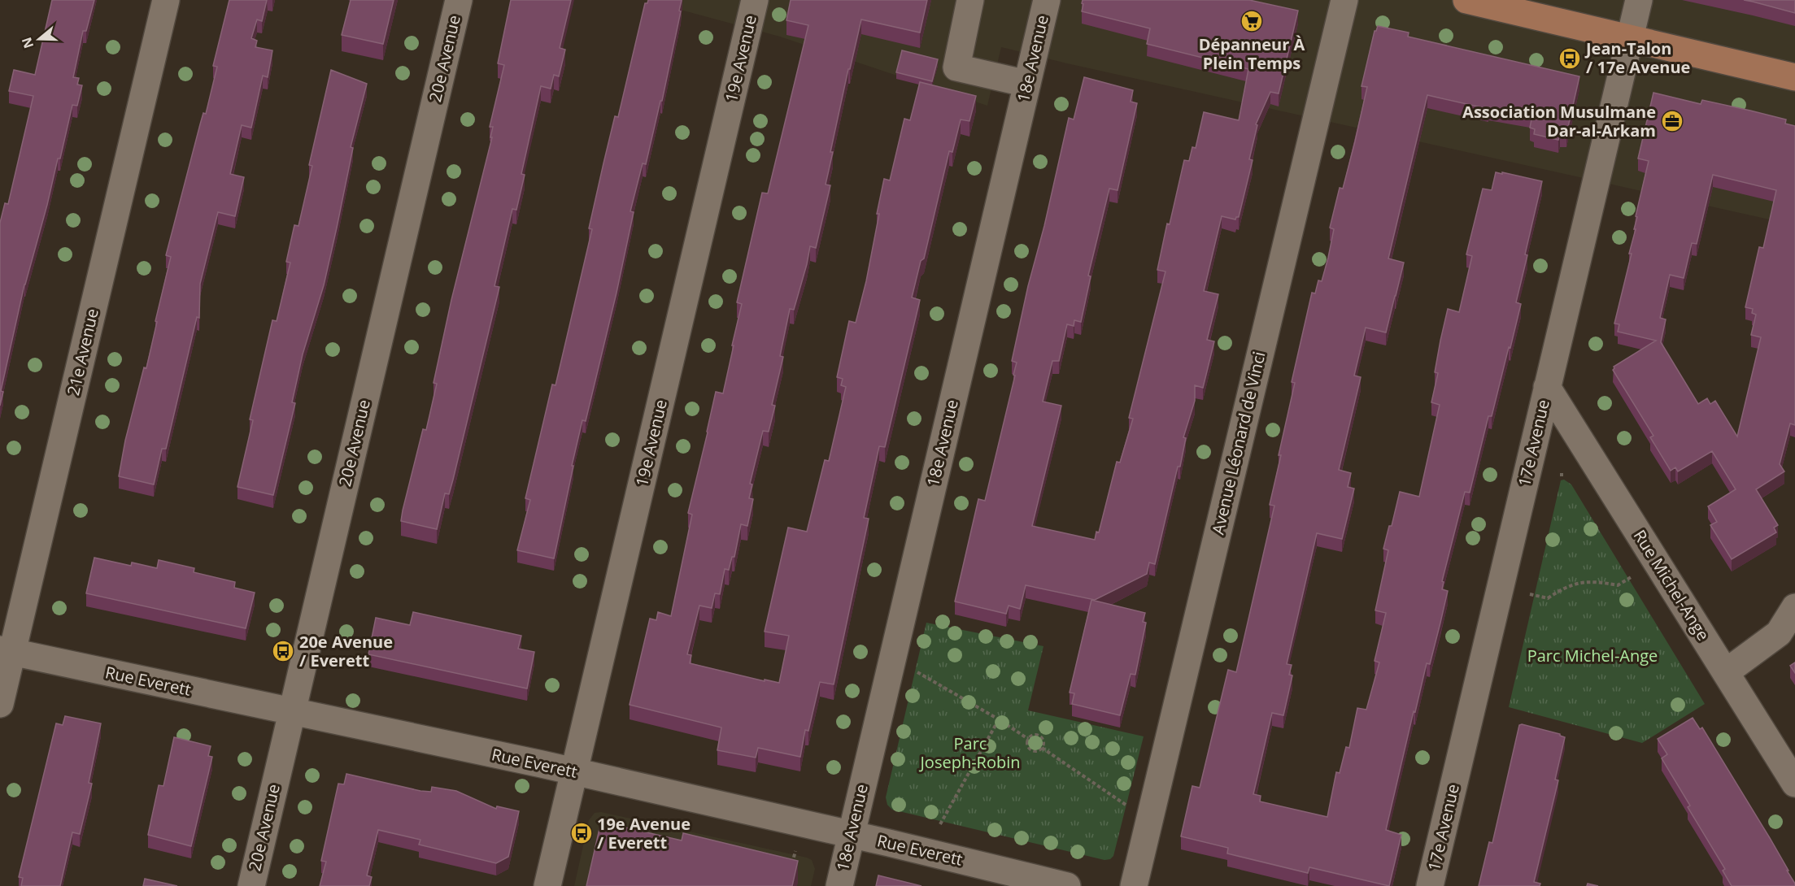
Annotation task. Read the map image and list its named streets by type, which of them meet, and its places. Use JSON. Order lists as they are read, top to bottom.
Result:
{
  "streets": {
    "street": [
      "20e Avenue",
      "19e Avenue",
      "18e Avenue",
      "21e Avenue",
      "Avenue Léonard de Vinci",
      "17e Avenue",
      "Rue Michel-Ange",
      "Rue Everett"
    ]
  },
  "crossings": [
    ["20e Avenue", "Rue Everett"],
    ["19e Avenue", "Rue Everett"],
    ["18e Avenue", "Rue Everett"],
    ["21e Avenue", "Rue Everett"],
    ["17e Avenue", "Rue Michel-Ange"]
  ],
  "parks": ["Parc Michel-Ange", "Parc Joseph-Robin"],
  "places": {
    "supermarket": ["Dépanneur À Plein Temps"],
    "bus stop": ["Jean-Talon / 17e Avenue", "20e Avenue / Everett", "19e Avenue / Everett"],
    "office": ["Association Musulmane Dar-al-Arkam"]
  },
  "north": "left"
}
